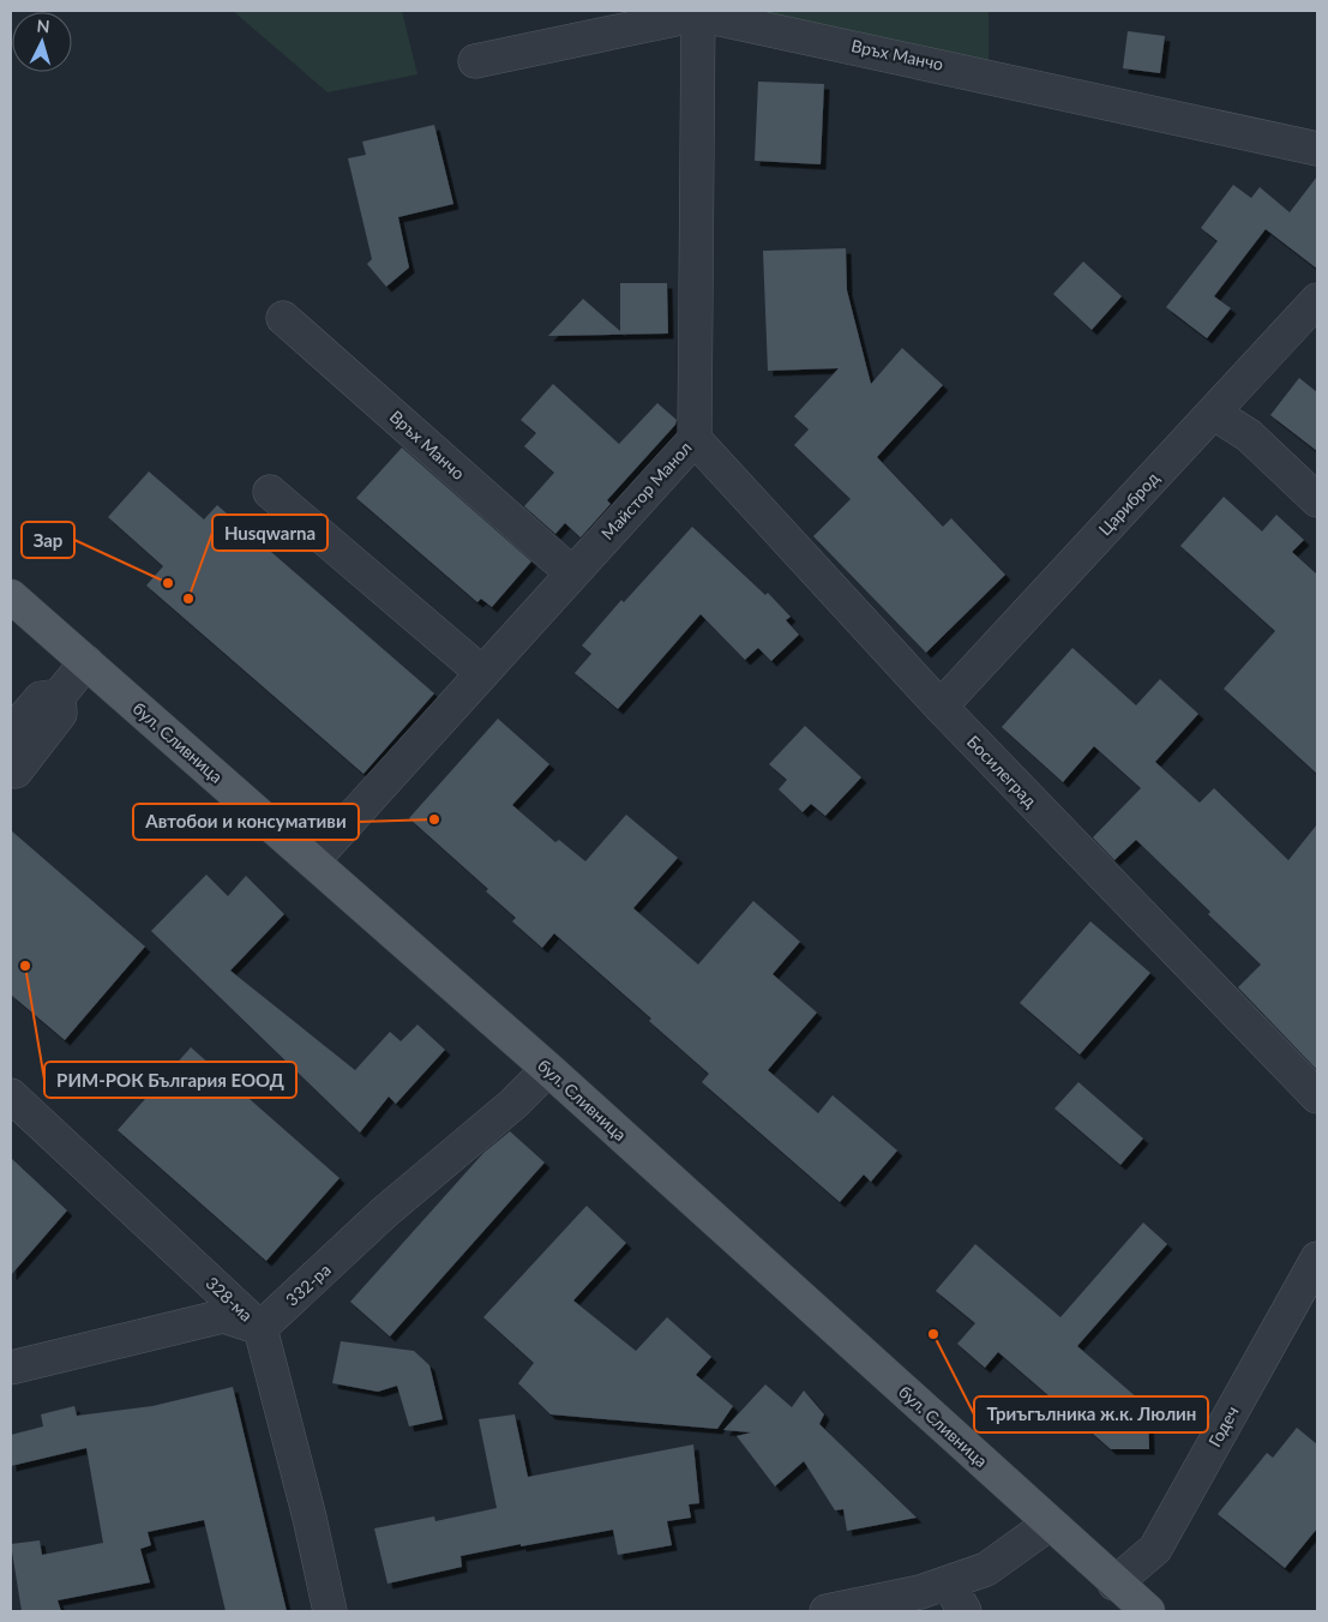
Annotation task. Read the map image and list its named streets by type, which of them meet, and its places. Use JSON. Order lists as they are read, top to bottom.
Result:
{
  "streets": {
    "main road": ["бул. Сливница"],
    "street": [
      "Връх Манчо",
      "Майстор Манол",
      "Цариброд",
      "Босилеград",
      "332-ра",
      "328-ма",
      "Годеч"
    ]
  },
  "crossings": [
    ["Връх Манчо", "Майстор Манол"],
    ["Майстор Манол", "бул. Сливница"],
    ["Майстор Манол", "Босилеград"],
    ["Цариброд", "Босилеград"],
    ["бул. Сливница", "332-ра"],
    ["бул. Сливница", "Годеч"],
    ["332-ра", "328-ма"]
  ],
  "places": [
    "Зар",
    "Husqwarna",
    "Автобои и консумативи",
    "РИМ-РОК България ЕООД",
    "Триъгълника ж.к. Люлин"
  ],
  "north": "top"
}
